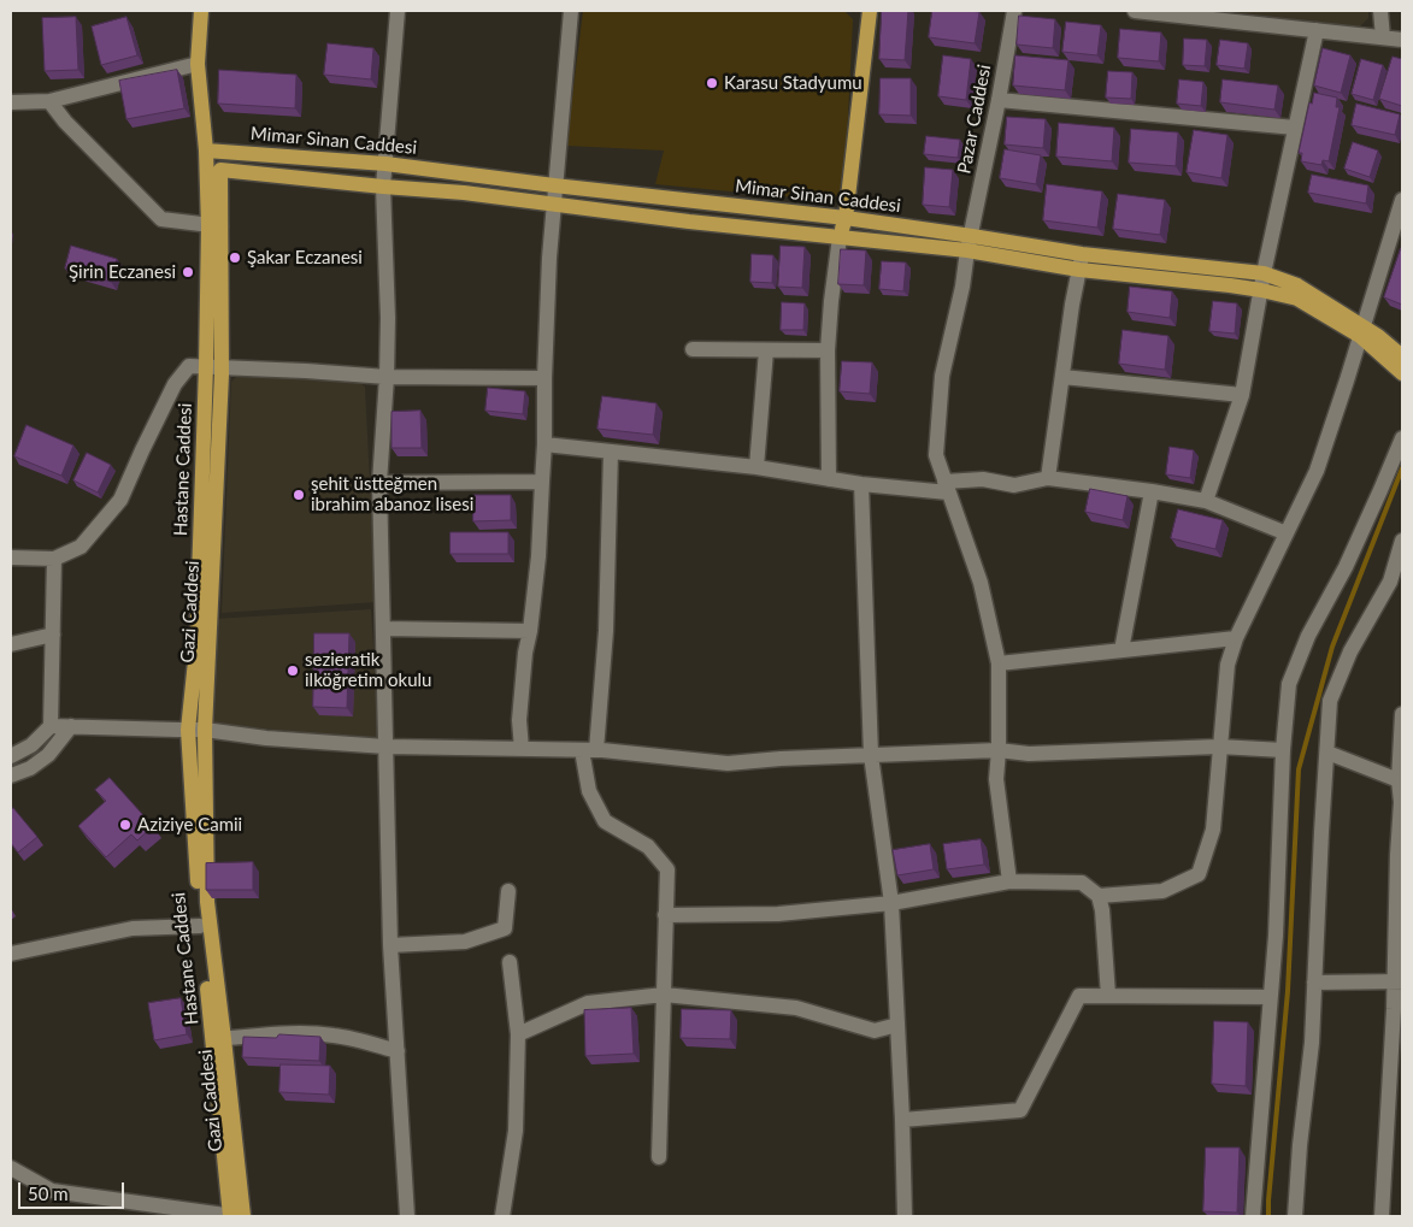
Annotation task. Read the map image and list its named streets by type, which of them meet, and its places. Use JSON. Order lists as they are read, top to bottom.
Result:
{
  "streets": {
    "main road": ["Mimar Sinan Caddesi", "Hastane Caddesi", "Gazi Caddesi"],
    "street": ["Pazar Caddesi"]
  },
  "crossings": [
    ["Pazar Caddesi", "Mimar Sinan Caddesi"],
    ["Mimar Sinan Caddesi", "Hastane Caddesi"],
    ["Hastane Caddesi", "Gazi Caddesi"]
  ],
  "places": [
    "Karasu Stadyumu",
    "Şakar Eczanesi",
    "Şirin Eczanesi",
    "şehit üstteğmen ibrahim abanoz lisesi",
    "sezieratik ilköğretim okulu",
    "Aziziye Camii"
  ],
  "scale_bar": "50 m"
}
